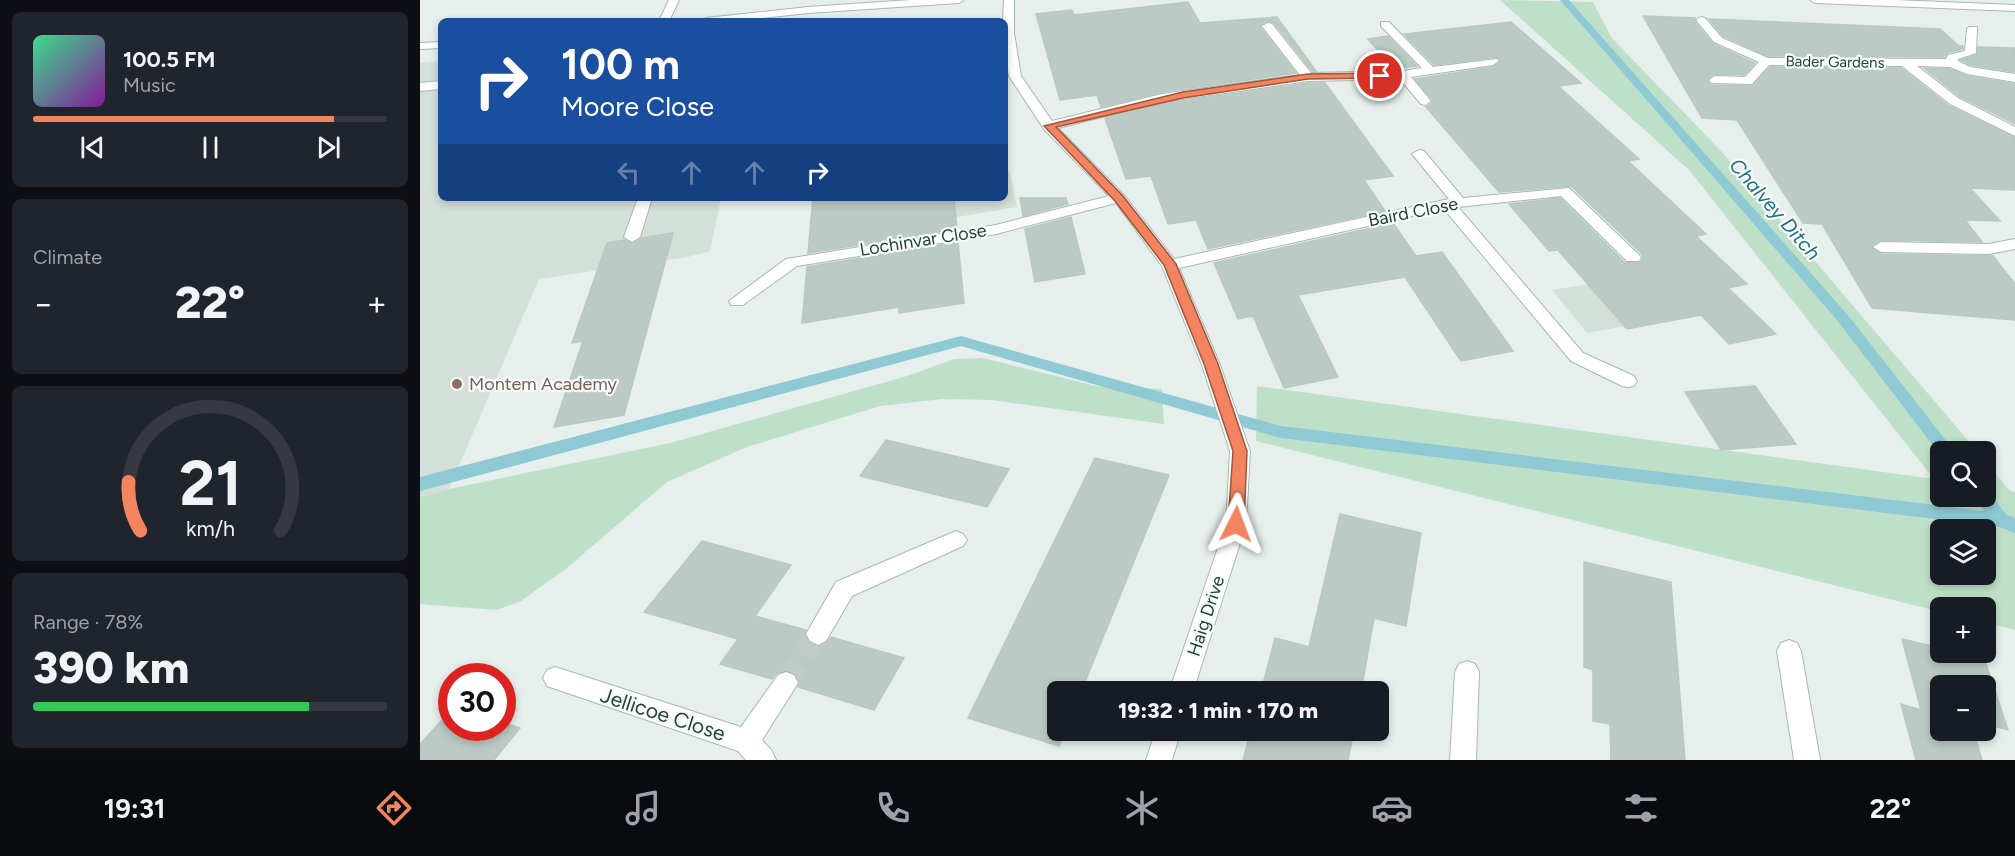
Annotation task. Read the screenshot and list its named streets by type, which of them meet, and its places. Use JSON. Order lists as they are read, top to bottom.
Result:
{
  "streets": {
    "street": [
      "Bader Gardens",
      "Baird Close",
      "Lochinvar Close",
      "Haig Drive",
      "Jellicoe Close"
    ]
  },
  "crossings": [
    ["Baird Close", "Haig Drive"],
    ["Lochinvar Close", "Haig Drive"]
  ],
  "water": ["Chalvey Ditch"],
  "places": ["Montem Academy"],
  "page": {
    "turn": ["100 m", "Moore Close"],
    "song": ["100.5 FM", "Music"],
    "tile": [
      "Climate",
      ["Range · 78%", "390 km"]
    ],
    "heat": ["−", "22°", "+"],
    "map_buttons": ["+", "−"],
    "limit": "30",
    "trip": "19:32 · 1 min · 170 m",
    "tabs": ["19:31", "22°"],
    "gauge": ["21", "km/h"]
  }
}
